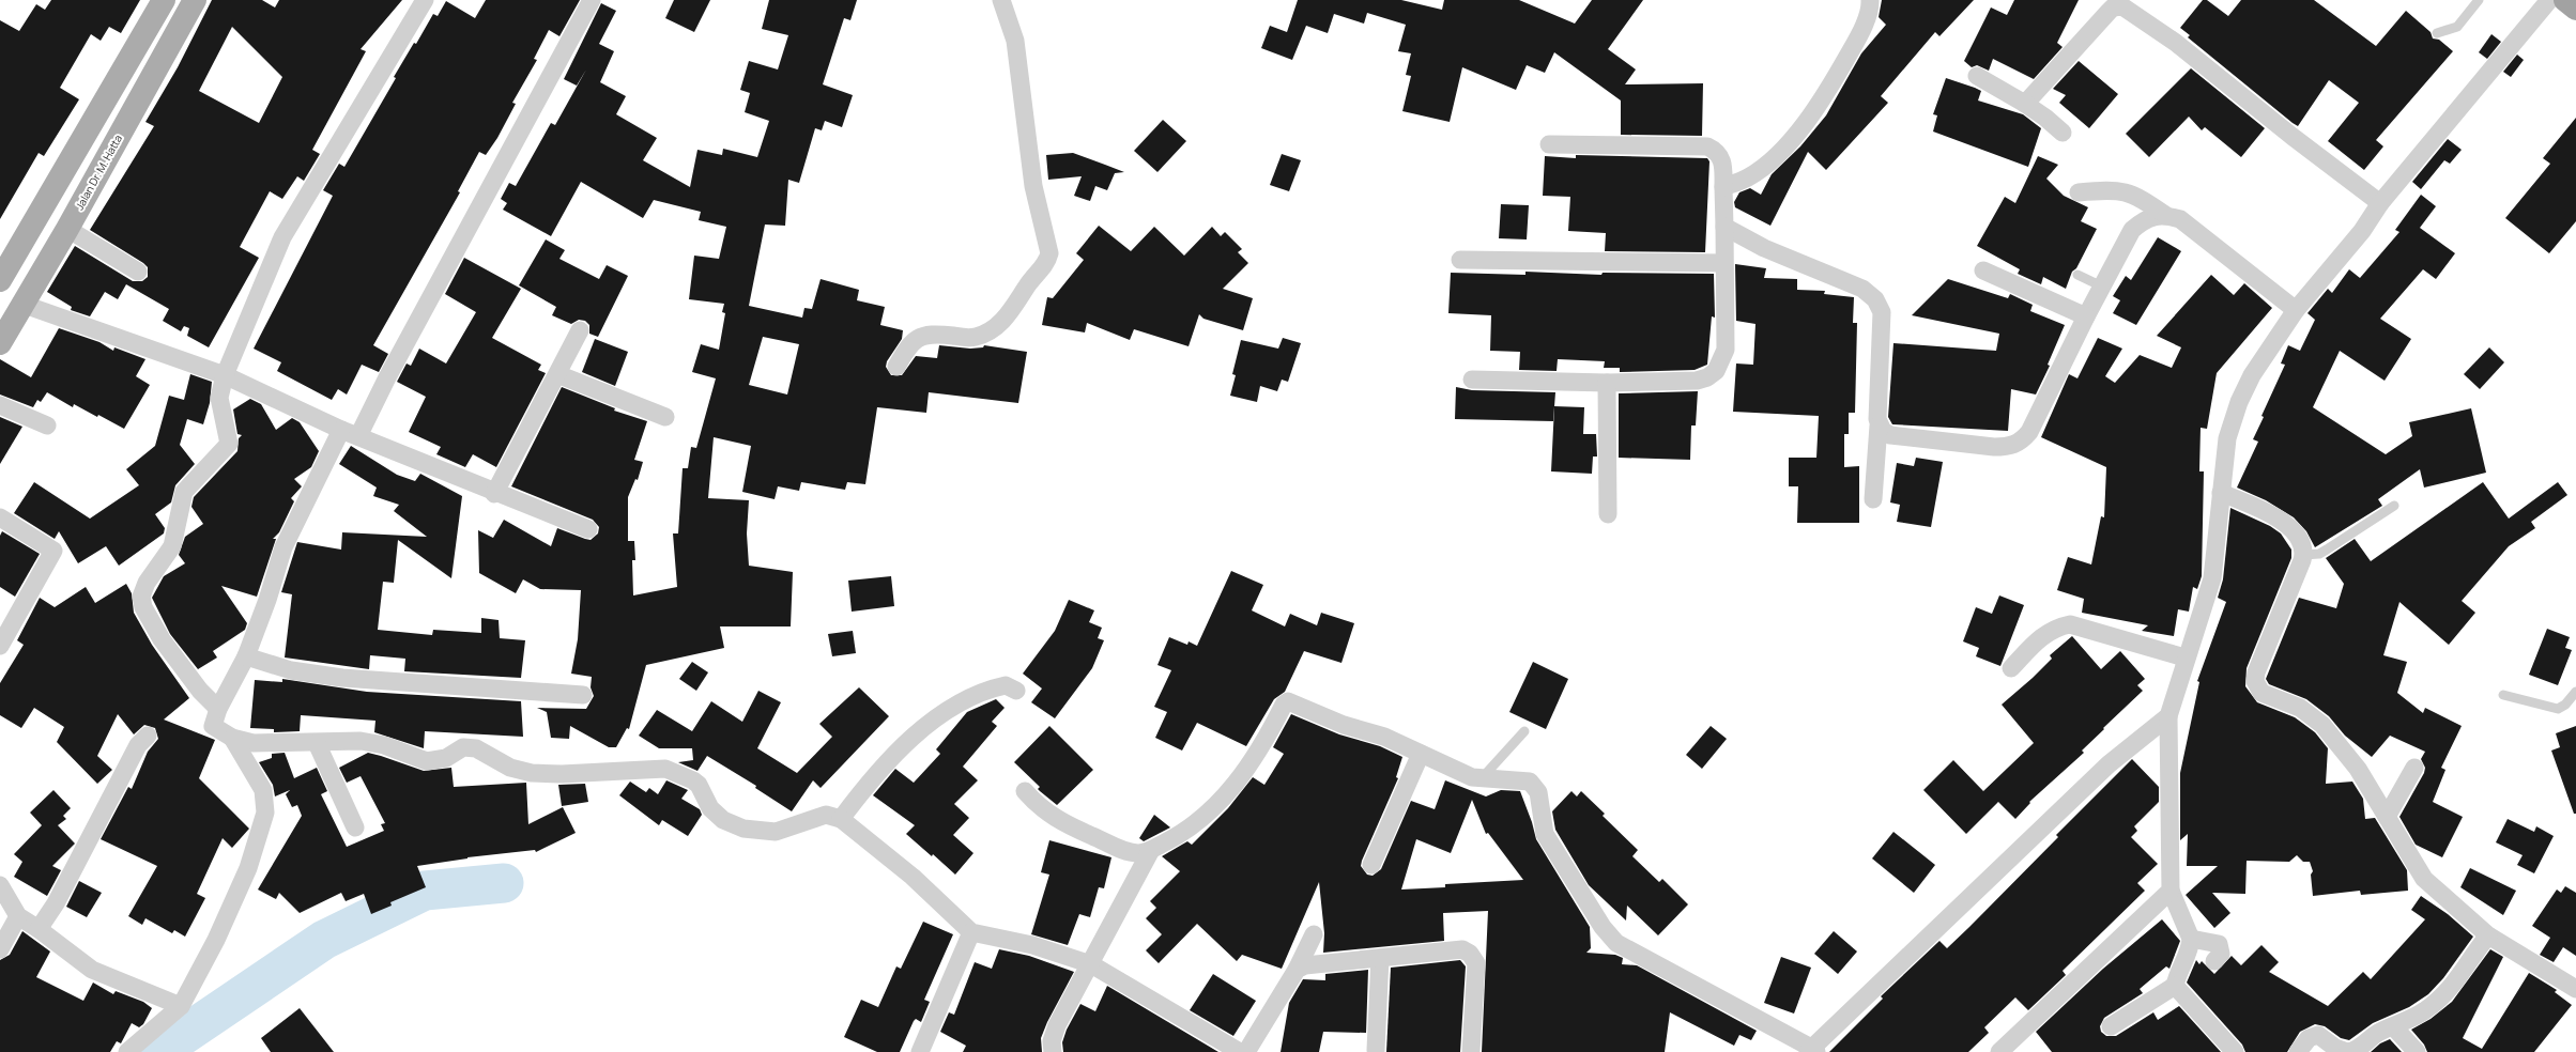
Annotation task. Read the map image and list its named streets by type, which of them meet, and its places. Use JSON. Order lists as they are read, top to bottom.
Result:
{
  "streets": {
    "main road": ["Jalan Dr. M. Hatta"]
  }
}
